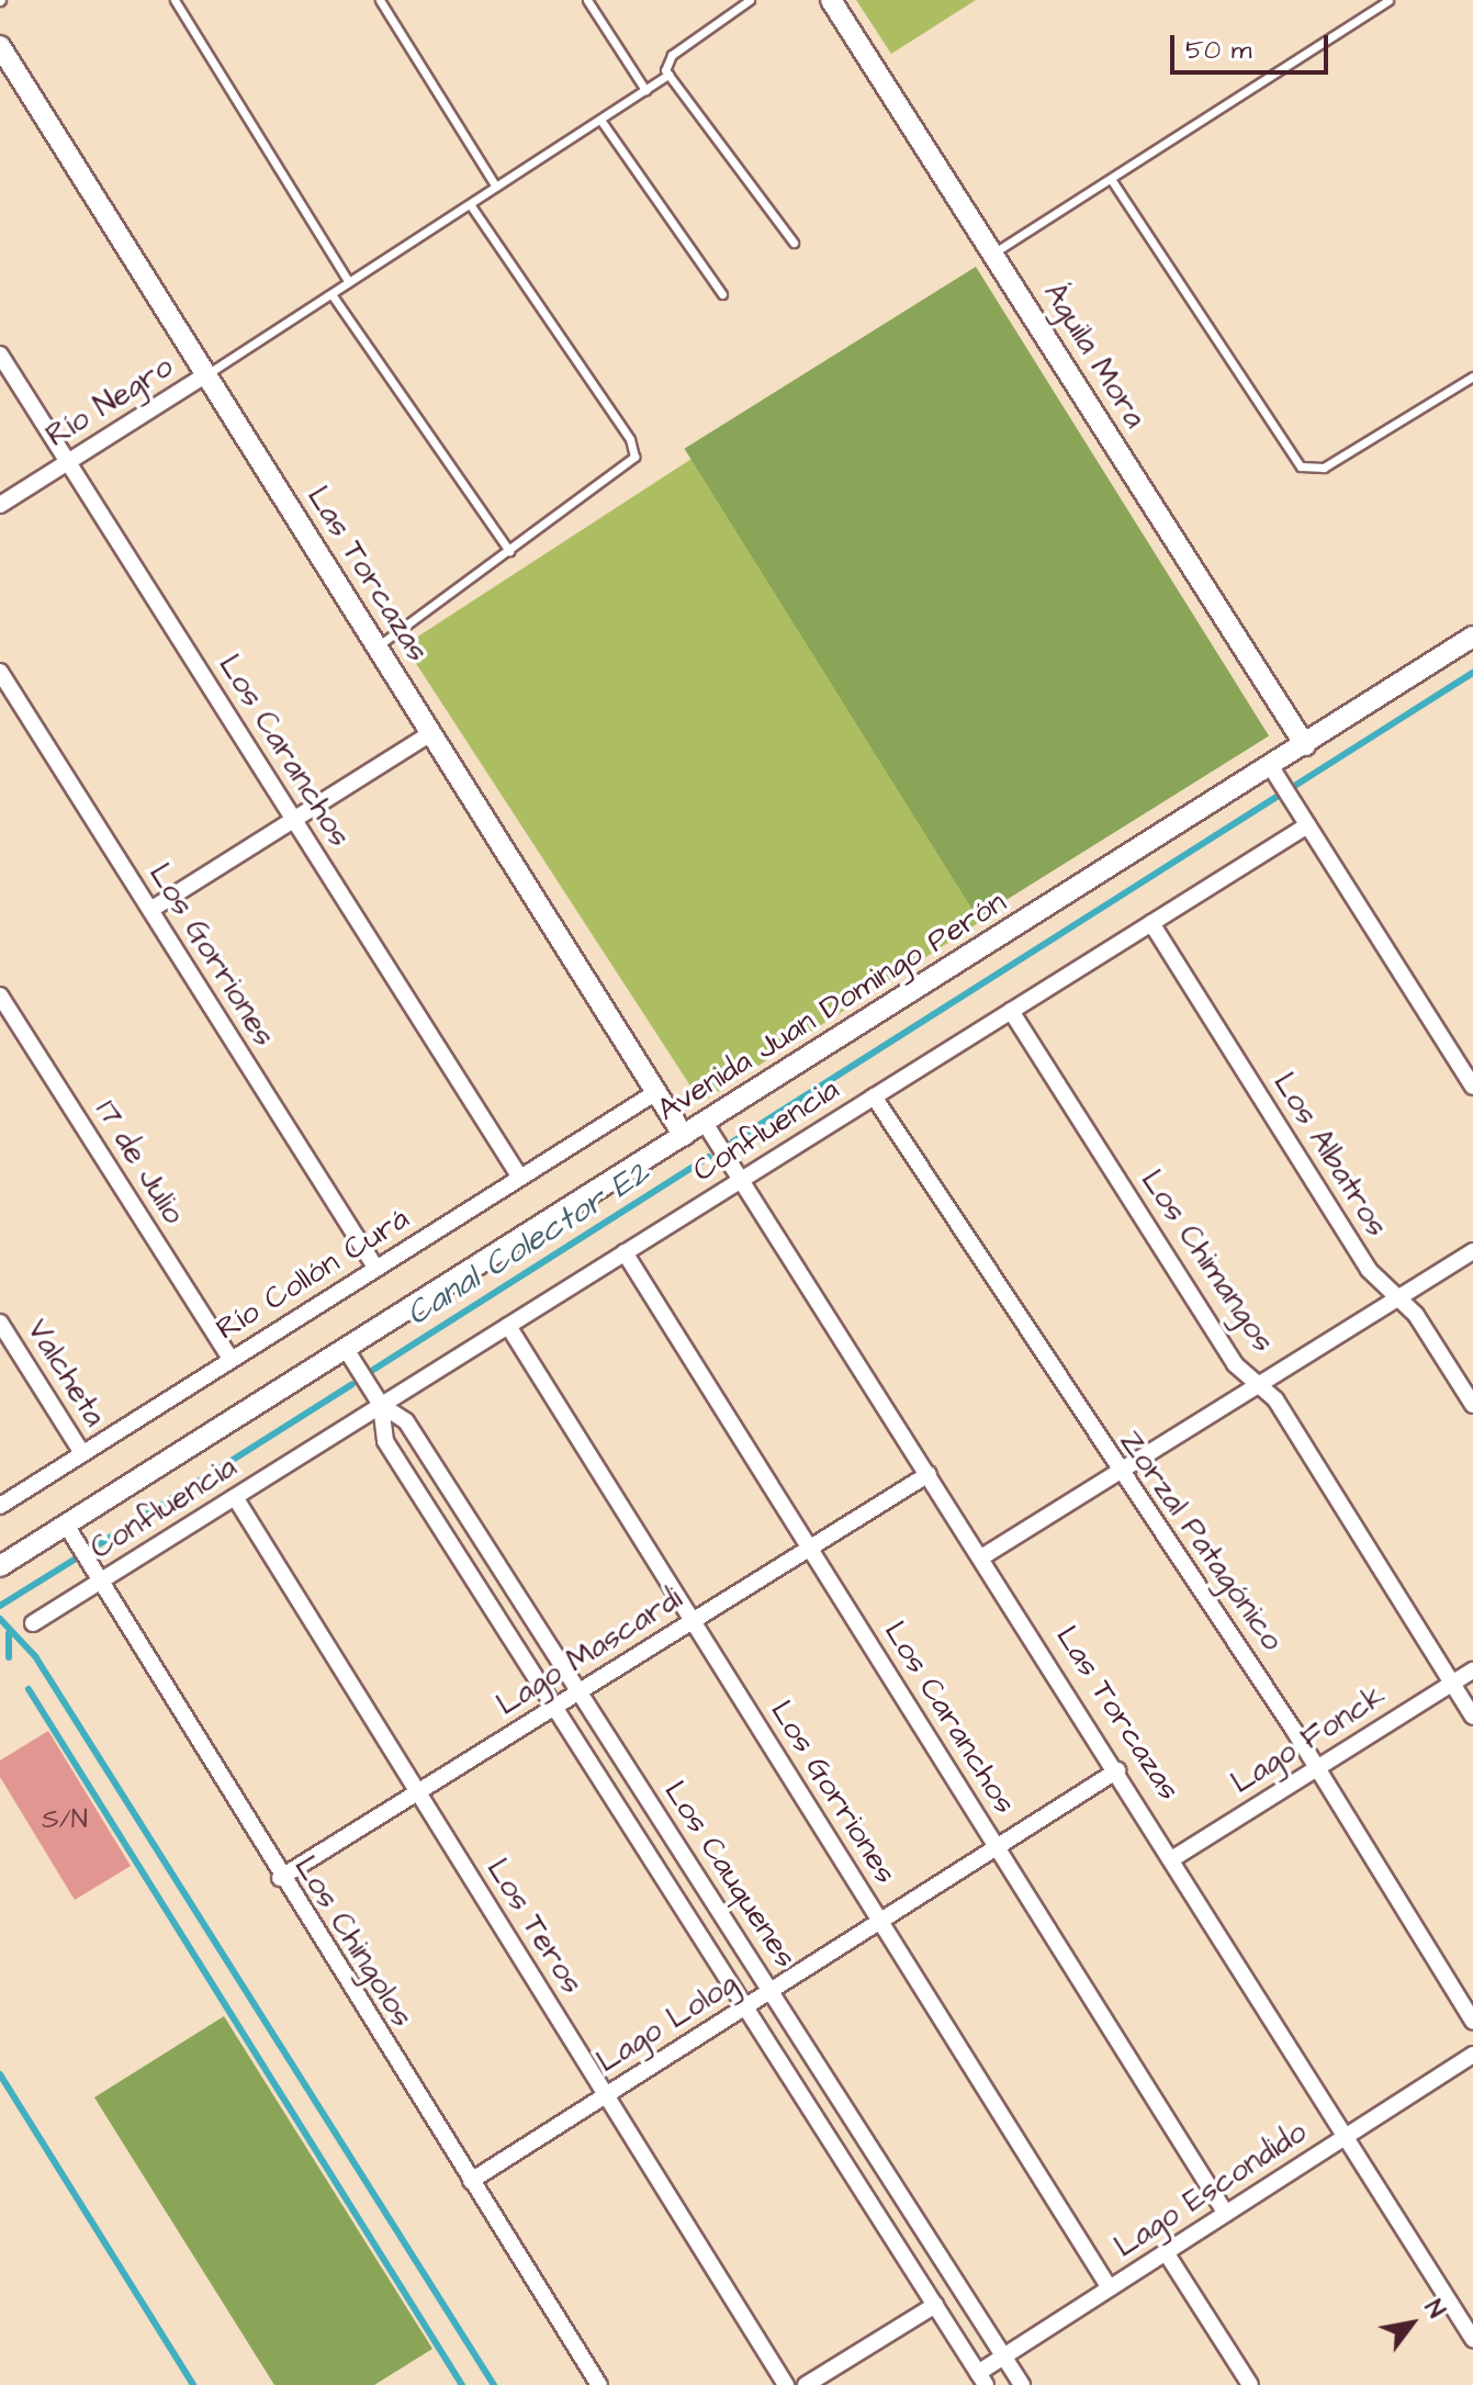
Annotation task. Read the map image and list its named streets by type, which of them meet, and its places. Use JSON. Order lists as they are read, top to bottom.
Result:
{
  "streets": {
    "street": [
      "Águila Mora",
      "Río Negro",
      "Las Torcazas",
      "Los Caranchos",
      "Los Gorriones",
      "Avenida Juan Domingo Perón",
      "Confluencia",
      "Los Albatros",
      "17 de Julio",
      "Los Chimangos",
      "Río Collón Curá",
      "Valcheta",
      "Zorzal Patagónico",
      "Lago Mascardi",
      "Lago Fonck",
      "Los Cauquenes",
      "Los Teros",
      "Los Chingolos",
      "Lago Lolog",
      "Lago Escondido"
    ]
  },
  "crossings": [
    ["Águila Mora", "Avenida Juan Domingo Perón"],
    ["Río Negro", "Las Torcazas"],
    ["Río Negro", "Los Caranchos"],
    ["Las Torcazas", "Avenida Juan Domingo Perón"],
    ["Las Torcazas", "Confluencia"],
    ["Las Torcazas", "Río Collón Curá"],
    ["Las Torcazas", "Lago Mascardi"],
    ["Las Torcazas", "Lago Fonck"],
    ["Las Torcazas", "Lago Lolog"],
    ["Las Torcazas", "Lago Escondido"],
    ["Los Caranchos", "Confluencia"],
    ["Los Caranchos", "Río Collón Curá"],
    ["Los Caranchos", "Lago Mascardi"],
    ["Los Caranchos", "Lago Lolog"],
    ["Los Caranchos", "Lago Escondido"],
    ["Los Gorriones", "Confluencia"],
    ["Los Gorriones", "Río Collón Curá"],
    ["Los Gorriones", "Lago Mascardi"],
    ["Los Gorriones", "Lago Lolog"],
    ["Los Gorriones", "Lago Escondido"],
    ["Avenida Juan Domingo Perón", "Los Cauquenes"],
    ["Avenida Juan Domingo Perón", "Los Chingolos"],
    ["Confluencia", "Los Albatros"],
    ["Confluencia", "Los Chimangos"],
    ["Confluencia", "Zorzal Patagónico"],
    ["Confluencia", "Los Cauquenes"],
    ["Confluencia", "Los Teros"],
    ["Confluencia", "Los Chingolos"],
    ["17 de Julio", "Río Collón Curá"],
    ["Los Chimangos", "Lago Fonck"],
    ["Río Collón Curá", "Valcheta"],
    ["Zorzal Patagónico", "Lago Fonck"],
    ["Lago Mascardi", "Los Cauquenes"],
    ["Lago Mascardi", "Los Teros"],
    ["Lago Mascardi", "Los Chingolos"],
    ["Los Cauquenes", "Lago Lolog"],
    ["Los Cauquenes", "Lago Escondido"],
    ["Los Teros", "Lago Lolog"],
    ["Los Chingolos", "Lago Lolog"]
  ],
  "water": ["Canal Colector E2"],
  "house_numbers": ["S/N"],
  "scale_bar": "50 m",
  "north": "top right"
}
